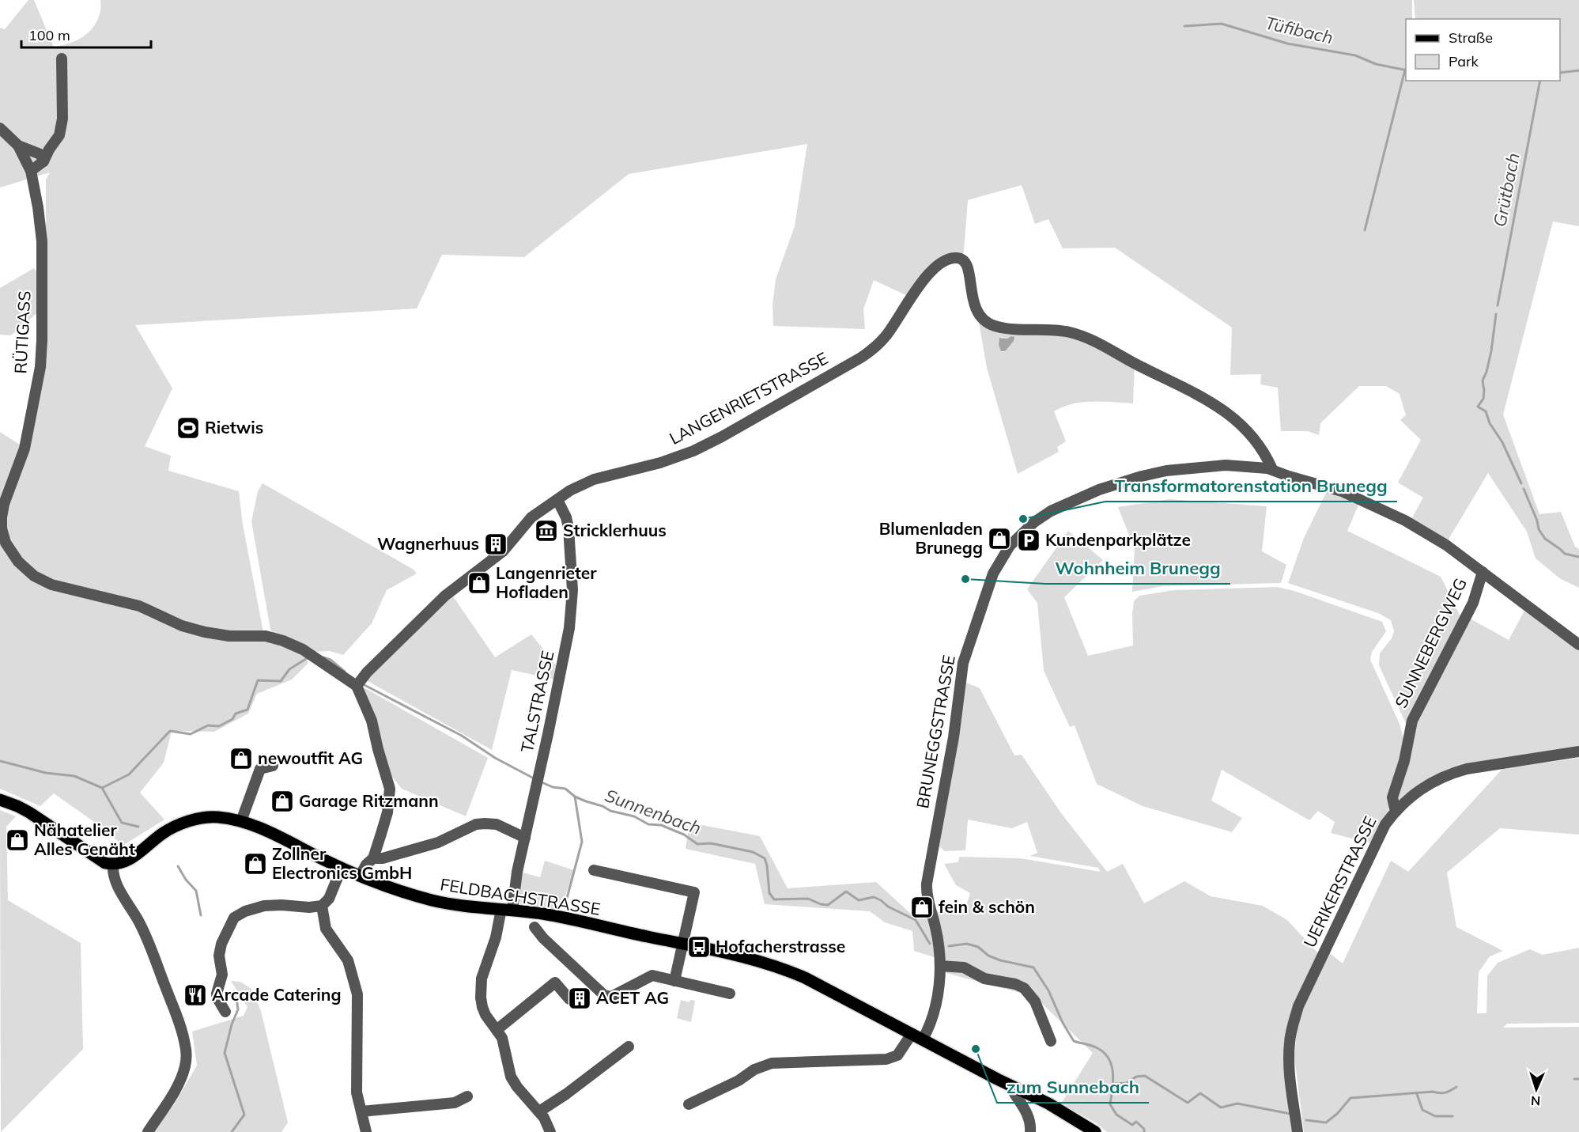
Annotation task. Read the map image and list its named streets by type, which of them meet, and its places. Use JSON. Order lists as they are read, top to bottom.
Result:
{
  "streets": {
    "main road": ["FELDBACHSTRASSE"],
    "street": [
      "RÜTIGASS",
      "LANGENRIETSTRASSE",
      "SUNNEBERGWEG",
      "TALSTRASSE",
      "BRUNEGGSTRASSE",
      "UERIKERSTRASSE"
    ]
  },
  "crossings": [
    ["RÜTIGASS", "LANGENRIETSTRASSE"],
    ["LANGENRIETSTRASSE", "TALSTRASSE"],
    ["LANGENRIETSTRASSE", "BRUNEGGSTRASSE"],
    ["SUNNEBERGWEG", "BRUNEGGSTRASSE"],
    ["SUNNEBERGWEG", "UERIKERSTRASSE"],
    ["TALSTRASSE", "FELDBACHSTRASSE"],
    ["BRUNEGGSTRASSE", "FELDBACHSTRASSE"]
  ],
  "water": ["Tüfibach", "Grütbach", "Sunnenbach"],
  "places": {
    "sports": ["Rietwis"],
    "other": ["Transformatorenstation Brunegg", "Wohnheim Brunegg", "zum Sunnebach"],
    "museum": ["Stricklerhuus"],
    "shop": [
      "Blumenladen Brunegg",
      "Langenrieter Hofladen",
      "newoutfit AG",
      "Garage Ritzmann",
      "Nähatelier Alles Genäht",
      "Zollner Electronics GmbH",
      "fein & schön"
    ],
    "parking": ["Kundenparkplätze"],
    "building": ["Wagnerhuus", "ACET AG"],
    "bus stop": ["Hofacherstrasse"],
    "restaurant": ["Arcade Catering"]
  },
  "legend": ["Straße", "Park"],
  "scale_bar": "100 m",
  "north": "bottom"
}
